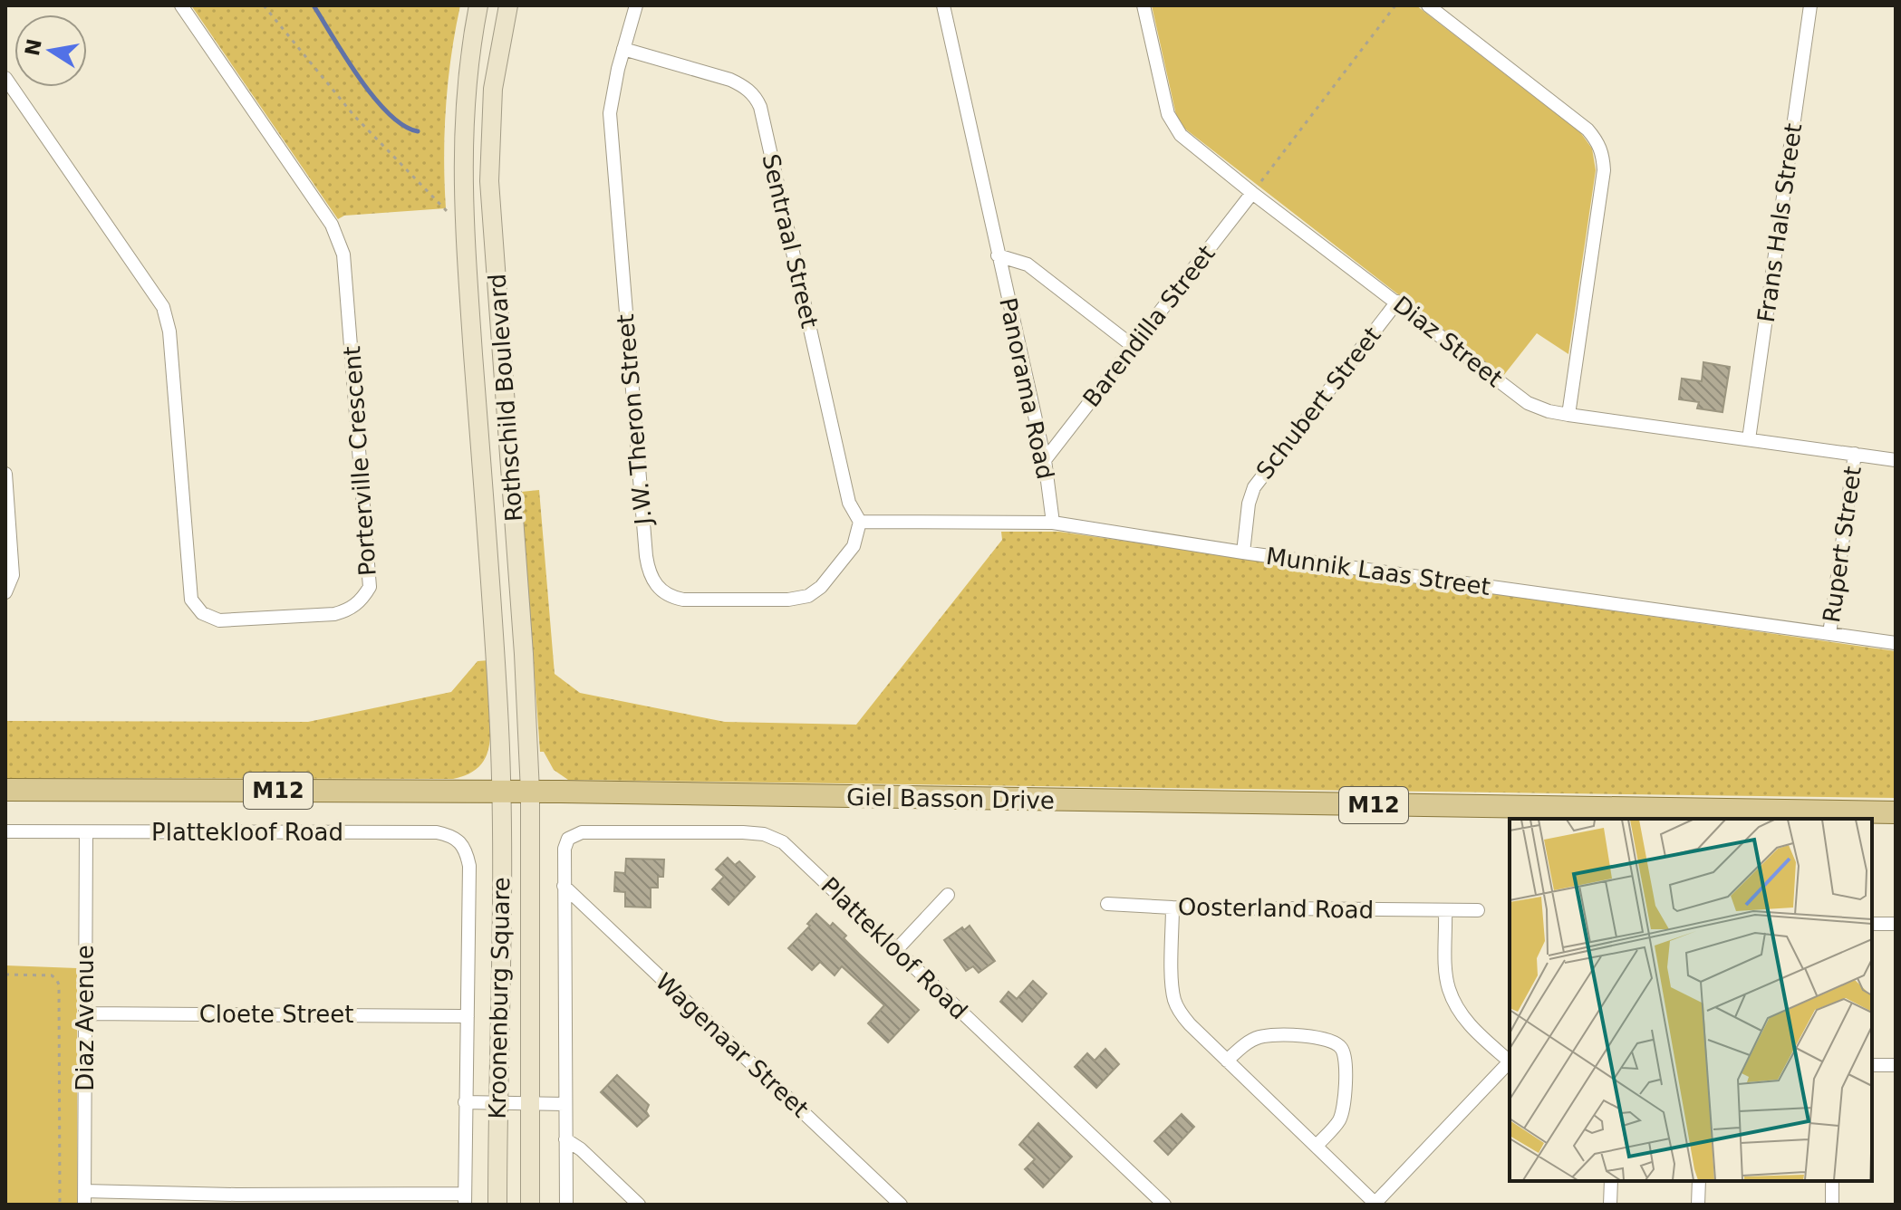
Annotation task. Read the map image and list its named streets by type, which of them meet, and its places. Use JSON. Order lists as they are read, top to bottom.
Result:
{
  "streets": {
    "main road": ["M12", "Giel Basson Drive"],
    "street": [
      "Frans Hals Street",
      "Sentraal Street",
      "Barendilla Street",
      "Diaz Street",
      "Panorama Road",
      "Rothschild Boulevard",
      "Schubert Street",
      "J.W. Theron Street",
      "Porterville Crescent",
      "Rupert Street",
      "Munnik Laas Street",
      "Plattekloof Road",
      "Oosterland Road",
      "Kroonenburg Square",
      "Cloete Street",
      "Diaz Avenue",
      "Wagenaar Street"
    ]
  },
  "crossings": [
    ["Frans Hals Street", "Diaz Street"],
    ["Sentraal Street", "J.W. Theron Street"],
    ["Sentraal Street", "Munnik Laas Street"],
    ["Barendilla Street", "Diaz Street"],
    ["Barendilla Street", "Panorama Road"],
    ["Diaz Street", "Schubert Street"],
    ["Diaz Street", "Rupert Street"],
    ["Panorama Road", "Munnik Laas Street"],
    ["Rothschild Boulevard", "Giel Basson Drive"],
    ["Rothschild Boulevard", "Kroonenburg Square"],
    ["Schubert Street", "Munnik Laas Street"],
    ["J.W. Theron Street", "Munnik Laas Street"],
    ["Rupert Street", "Munnik Laas Street"],
    ["Giel Basson Drive", "Kroonenburg Square"],
    ["Plattekloof Road", "Kroonenburg Square"],
    ["Plattekloof Road", "Diaz Avenue"],
    ["Plattekloof Road", "Wagenaar Street"],
    ["Kroonenburg Square", "Cloete Street"],
    ["Cloete Street", "Diaz Avenue"]
  ],
  "north": "left"
}
